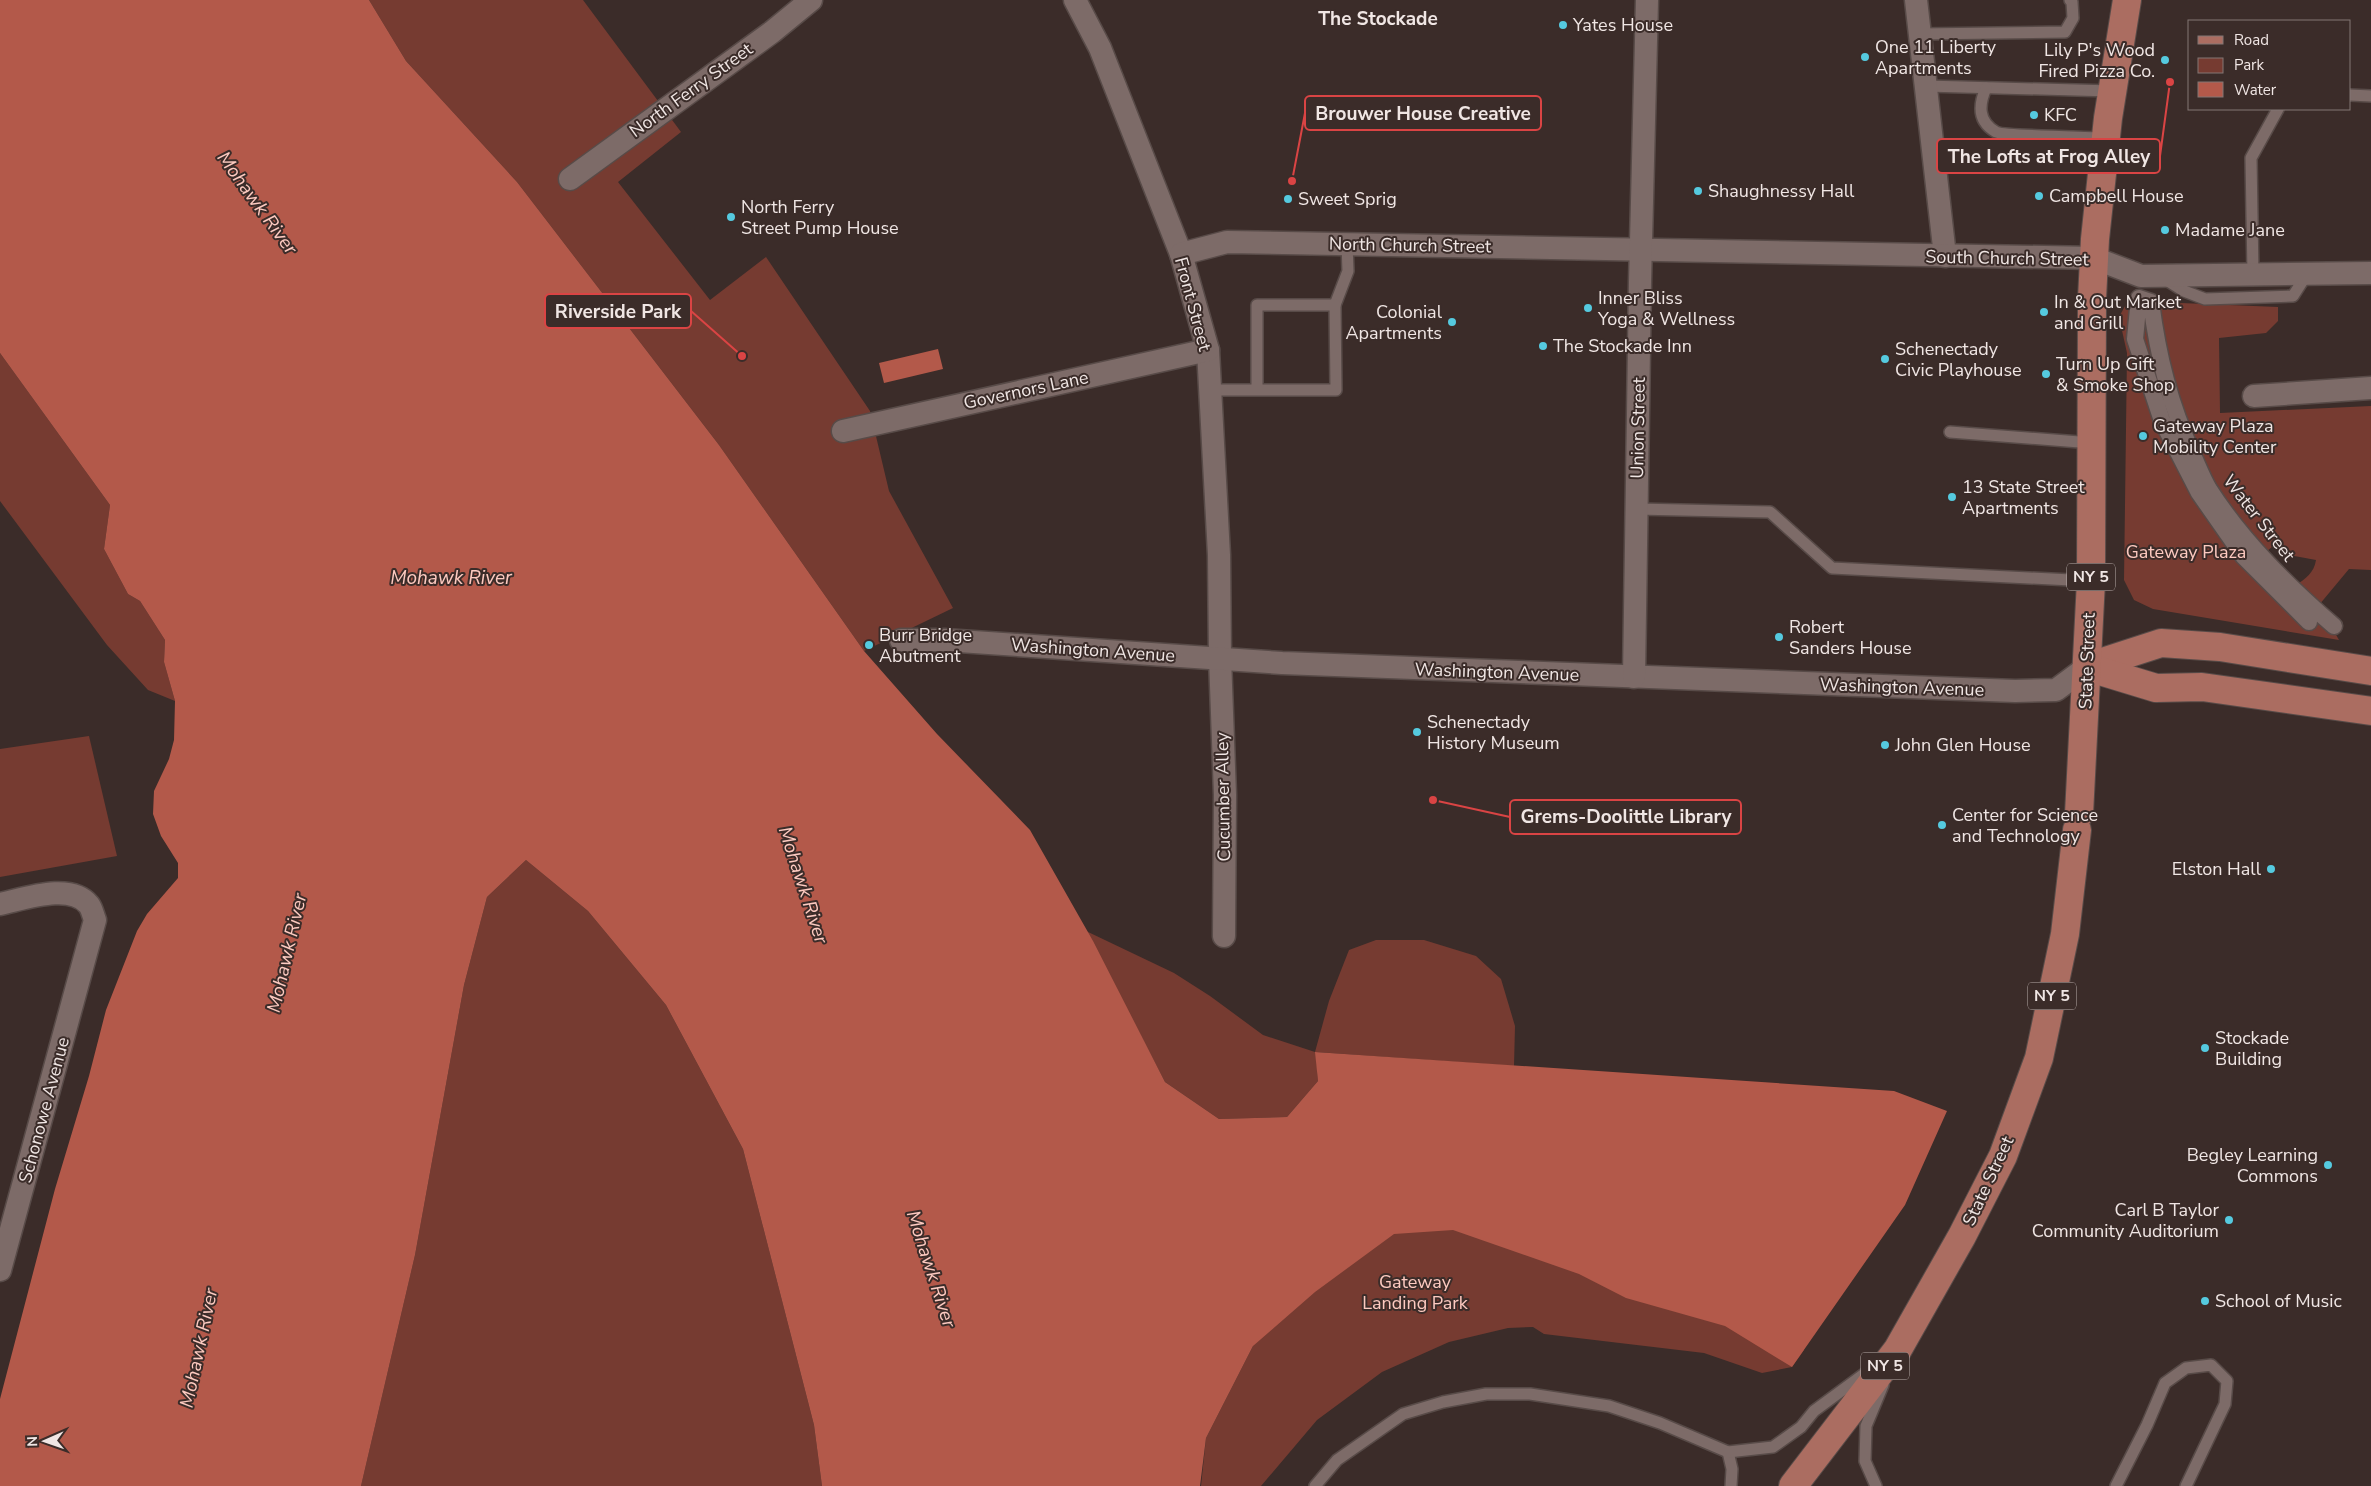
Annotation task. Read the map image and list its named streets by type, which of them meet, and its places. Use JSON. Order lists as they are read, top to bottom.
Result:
{
  "streets": {
    "main road": ["NY 5", "Washington Avenue", "State Street"],
    "street": [
      "North Ferry Street",
      "North Church Street",
      "South Church Street",
      "Front Street",
      "Governors Lane",
      "Union Street",
      "Water Street",
      "Cucumber Alley",
      "Schonowe Avenue"
    ]
  },
  "crossings": [
    ["North Church Street", "South Church Street"],
    ["North Church Street", "Front Street"],
    ["North Church Street", "Union Street"],
    ["South Church Street", "Union Street"],
    ["South Church Street", "State Street"],
    ["Front Street", "Governors Lane"],
    ["Front Street", "Washington Avenue"],
    ["Front Street", "Cucumber Alley"],
    ["Union Street", "Washington Avenue"],
    ["Washington Avenue", "State Street"],
    ["Washington Avenue", "Cucumber Alley"]
  ],
  "districts": ["The Stockade"],
  "water": ["Mohawk River"],
  "parks": ["Gateway Plaza", "Gateway Landing Park"],
  "places": [
    "Yates House",
    "One 11 Liberty Apartments",
    "Lily P's Wood Fired Pizza Co.",
    "The Lofts at Frog Alley",
    "KFC",
    "Brouwer House Creative",
    "Shaughnessy Hall",
    "Campbell House",
    "Sweet Sprig",
    "North Ferry Street Pump House",
    "Madame Jane",
    "Inner Bliss Yoga & Wellness",
    "In & Out Market and Grill",
    "Colonial Apartments",
    "The Stockade Inn",
    "Riverside Park",
    "Schenectady Civic Playhouse",
    "Turn Up Gift & Smoke Shop",
    "Gateway Plaza Mobility Center",
    "13 State Street Apartments",
    "Robert Sanders House",
    "Burr Bridge Abutment",
    "Schenectady History Museum",
    "John Glen House",
    "Grems-Doolittle Library",
    "Center for Science and Technology",
    "Elston Hall",
    "Stockade Building",
    "Begley Learning Commons",
    "Carl B Taylor Community Auditorium",
    "School of Music"
  ],
  "legend": ["Road", "Park", "Water"],
  "north": "left"
}
